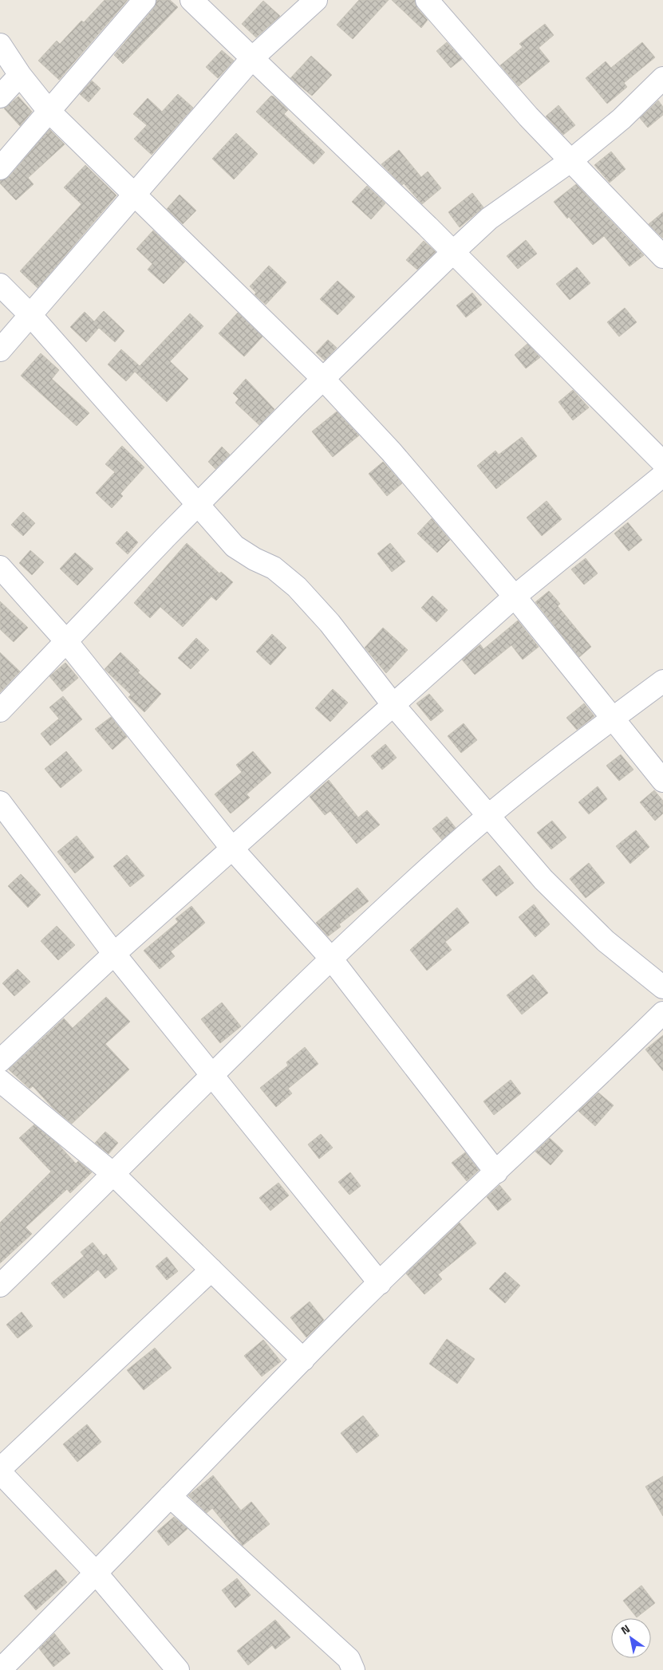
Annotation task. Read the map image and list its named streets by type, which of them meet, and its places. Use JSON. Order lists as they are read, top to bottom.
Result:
{
  "north": "top left"
}
